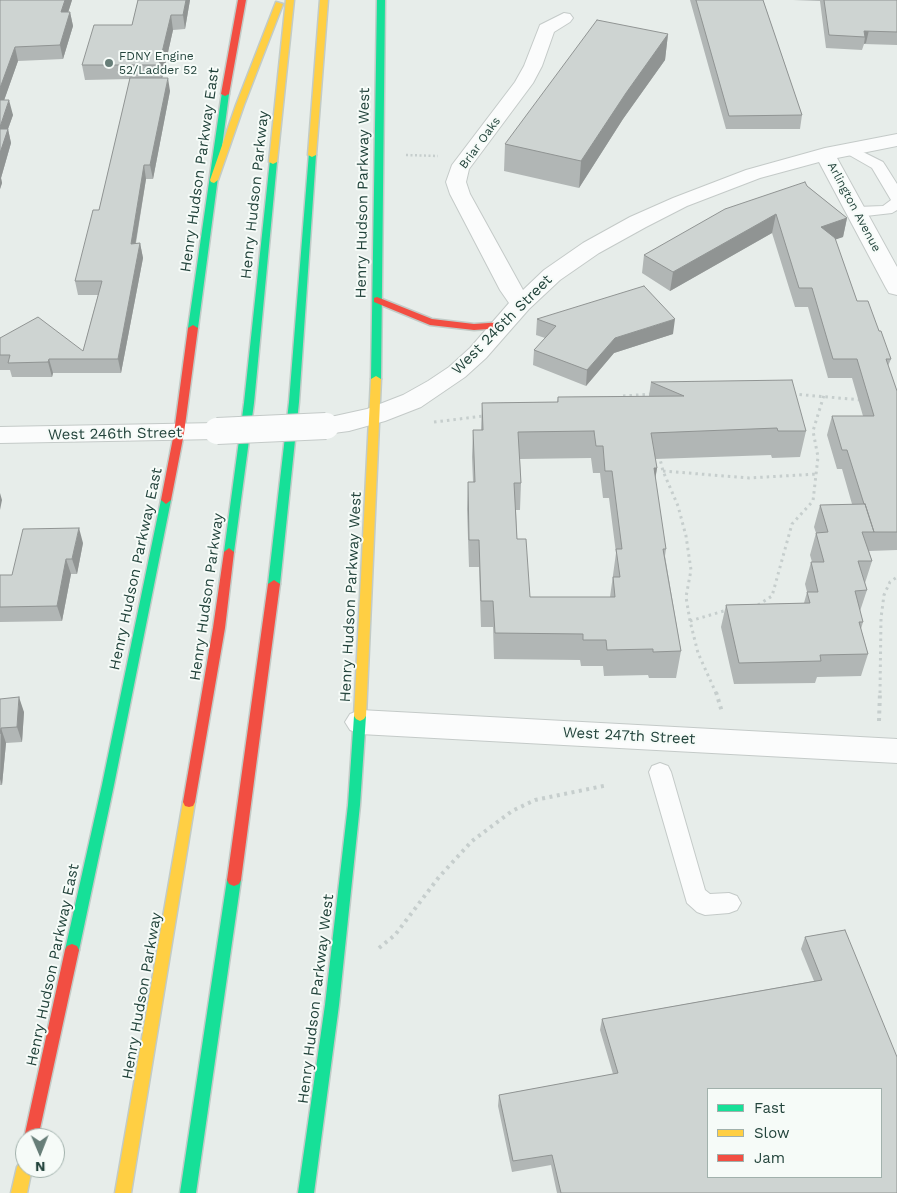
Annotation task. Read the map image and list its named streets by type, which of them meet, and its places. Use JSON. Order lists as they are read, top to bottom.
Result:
{
  "streets": {
    "main road": ["Henry Hudson Parkway East", "Henry Hudson Parkway West", "Henry Hudson Parkway"],
    "street": [
      "Briar Oaks",
      "Arlington Avenue",
      "West 246th Street",
      "West 247th Street"
    ]
  },
  "crossings": [
    ["Briar Oaks", "West 246th Street"],
    ["Henry Hudson Parkway East", "West 246th Street"],
    ["Henry Hudson Parkway West", "West 246th Street"],
    ["Henry Hudson Parkway West", "West 247th Street"],
    ["Arlington Avenue", "West 246th Street"]
  ],
  "places": ["FDNY Engine 52/Ladder 52"],
  "legend": ["Fast", "Slow", "Jam"],
  "north": "bottom"
}
